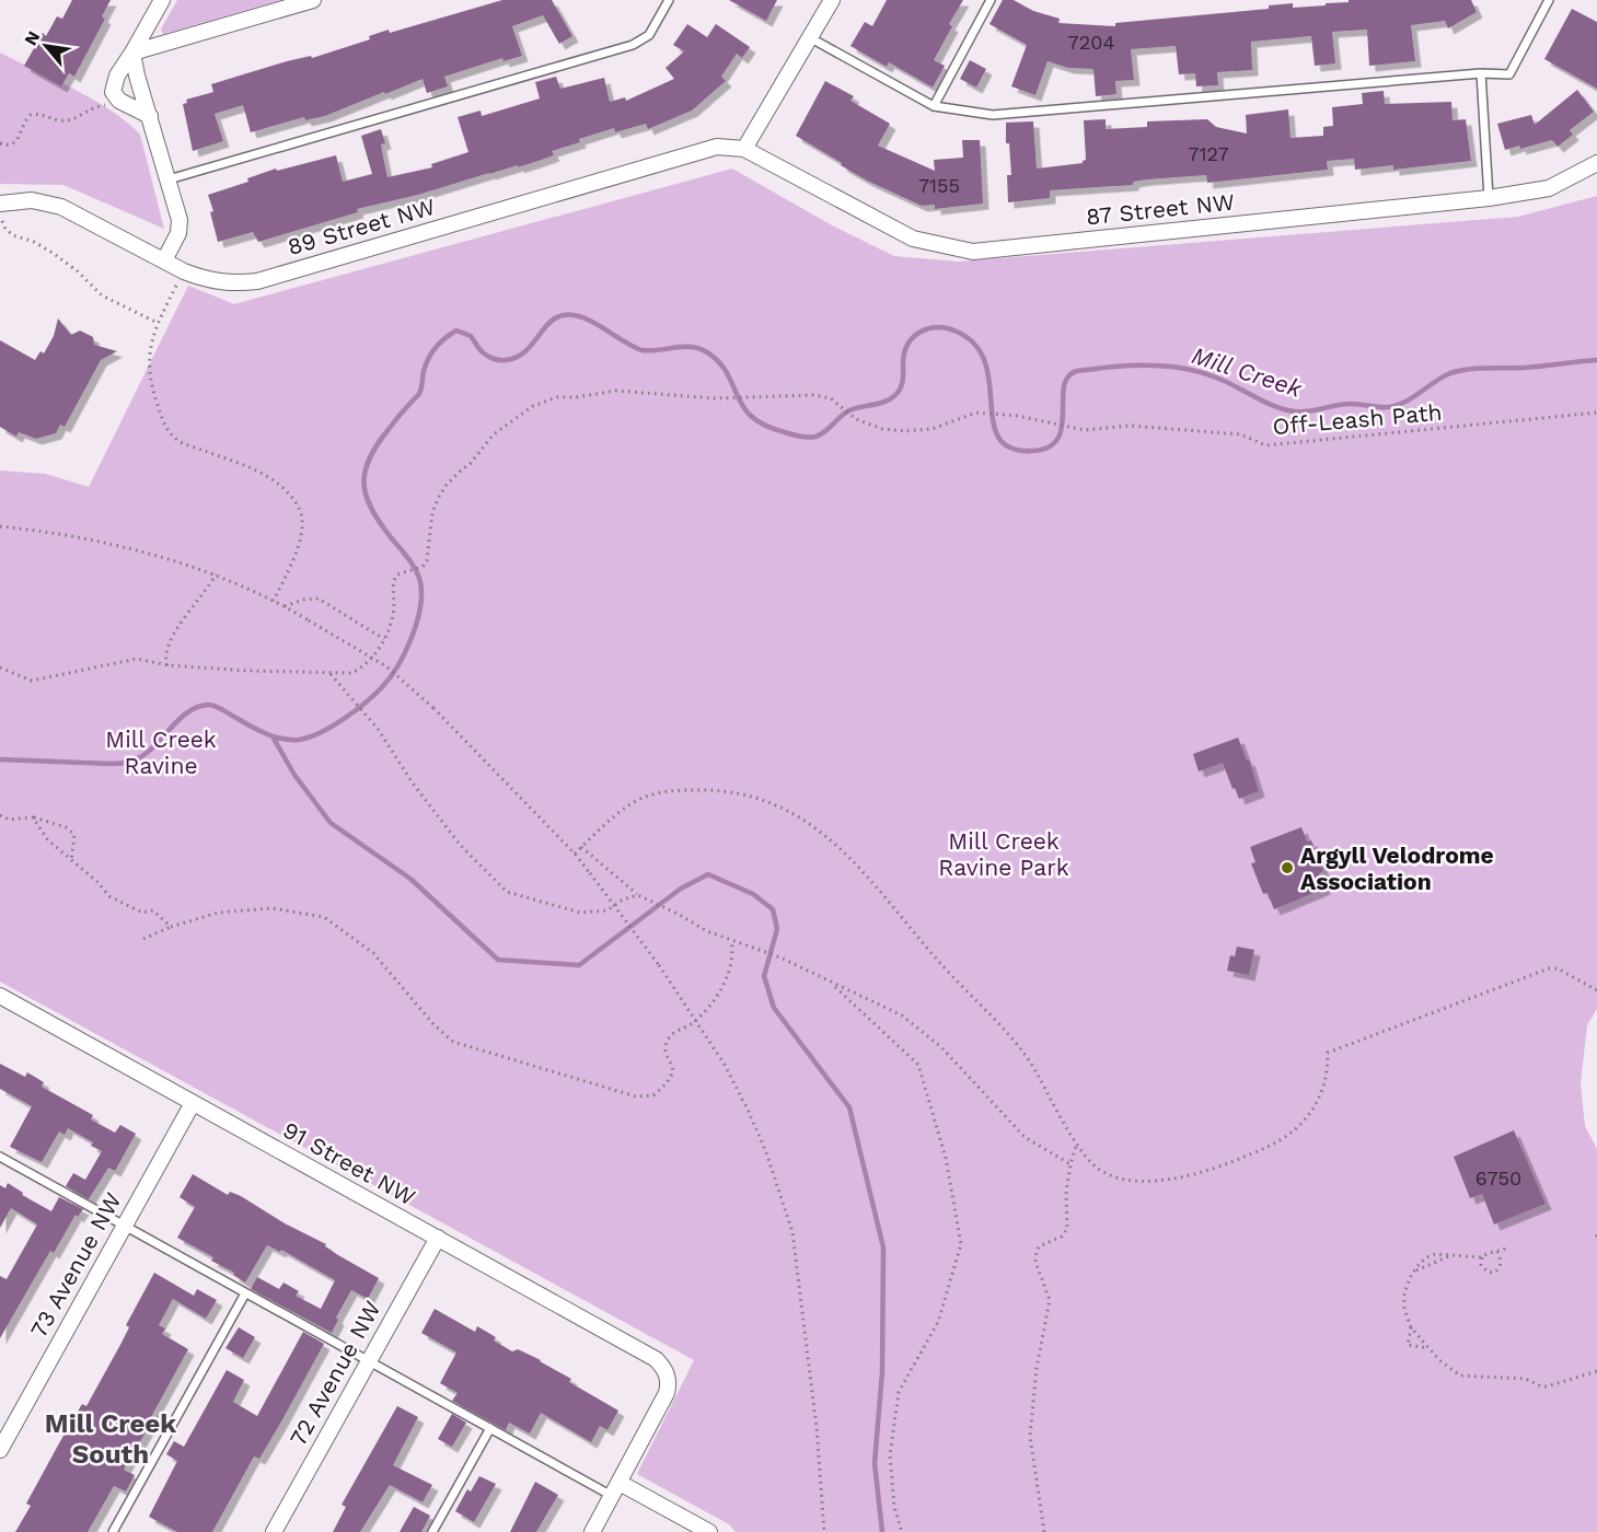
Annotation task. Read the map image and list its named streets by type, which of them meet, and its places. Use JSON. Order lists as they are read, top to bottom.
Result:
{
  "streets": {
    "street": [
      "87 Street NW",
      "89 Street NW",
      "91 Street NW",
      "73 Avenue NW",
      "72 Avenue NW"
    ],
    "path": ["Off-Leash Path"]
  },
  "crossings": [
    ["87 Street NW", "89 Street NW"],
    ["91 Street NW", "73 Avenue NW"],
    ["91 Street NW", "72 Avenue NW"]
  ],
  "districts": ["Mill Creek South"],
  "water": ["Mill Creek"],
  "parks": ["Mill Creek Ravine", "Mill Creek Ravine Park"],
  "places": ["Argyll Velodrome Association"],
  "house_numbers": [
    "7204",
    "7127",
    "7155",
    "6750"
  ],
  "north": "top left"
}
